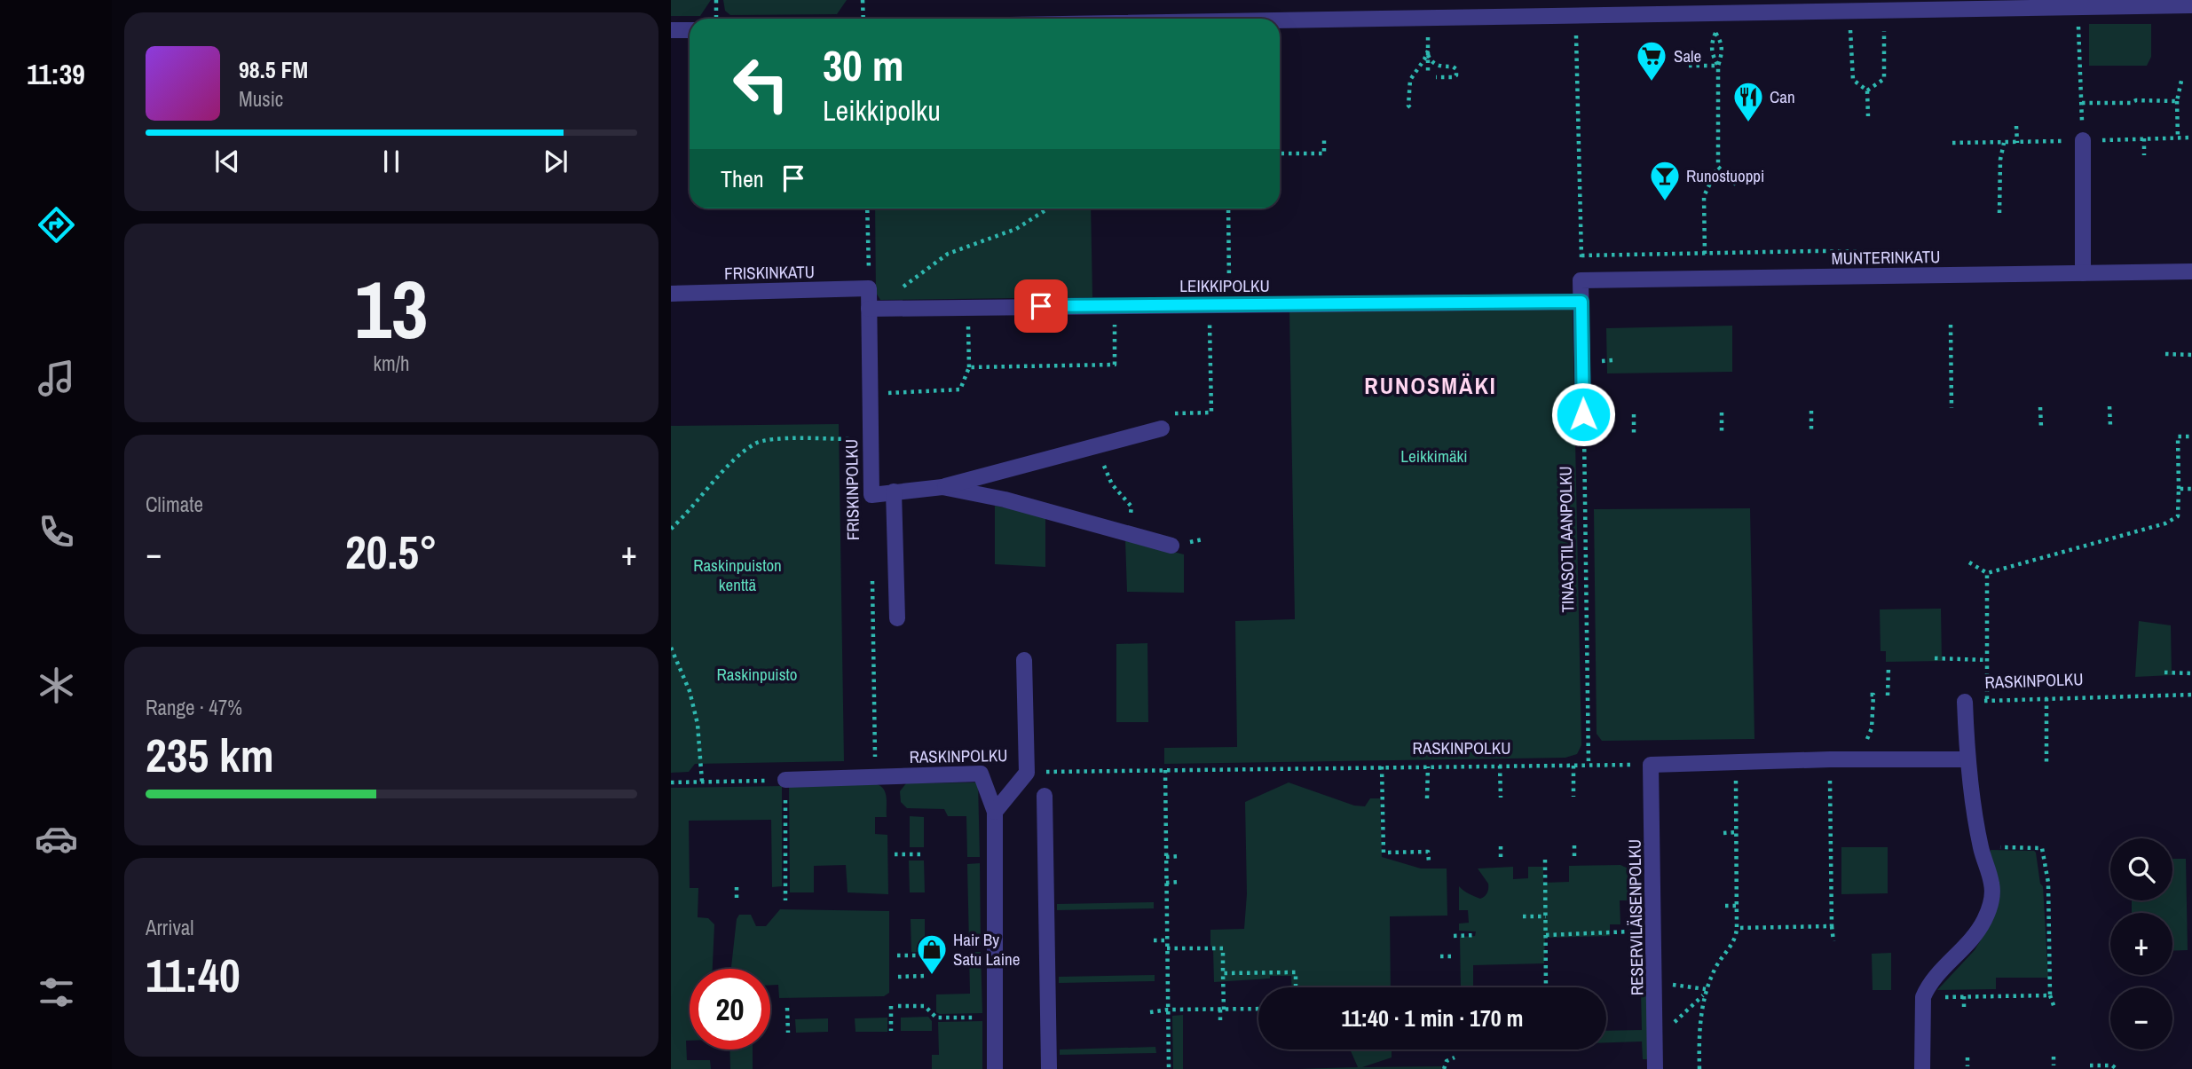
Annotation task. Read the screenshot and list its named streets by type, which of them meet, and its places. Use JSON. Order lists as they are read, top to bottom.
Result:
{
  "streets": {
    "street": [
      "MUNTERINKATU",
      "FRISKINKATU",
      "LEIKKIPOLKU",
      "FRISKINPOLKU",
      "RASKINPOLKU",
      "RESERVILÄISENPOLKU"
    ],
    "path": ["TINASOTILAANPOLKU"]
  },
  "crossings": [
    ["FRISKINKATU", "FRISKINPOLKU"],
    ["LEIKKIPOLKU", "FRISKINPOLKU"],
    ["TINASOTILAANPOLKU", "RASKINPOLKU"],
    ["RASKINPOLKU", "RESERVILÄISENPOLKU"]
  ],
  "districts": ["RUNOSMÄKI"],
  "parks": ["Leikkimäki", "Raskinpuiston kenttä", "Raskinpuisto"],
  "places": {
    "supermarket": ["Sale"],
    "restaurant": ["Can"],
    "bar": ["Runostuoppi"],
    "shop": ["Hair By Satu Laine"]
  },
  "page": {
    "tabs": "11:39",
    "turn": ["30 m", "Leikkipolku"],
    "song": ["98.5 FM", "Music"],
    "then": "Then",
    "tile": [
      ["13", "km/h"],
      "Climate",
      ["Range · 47%", "235 km"],
      ["Arrival", "11:40"]
    ],
    "heat": ["−", "20.5°", "+"],
    "map_buttons": ["+", "−"],
    "limit": "20",
    "trip": "11:40 · 1 min · 170 m"
  }
}
